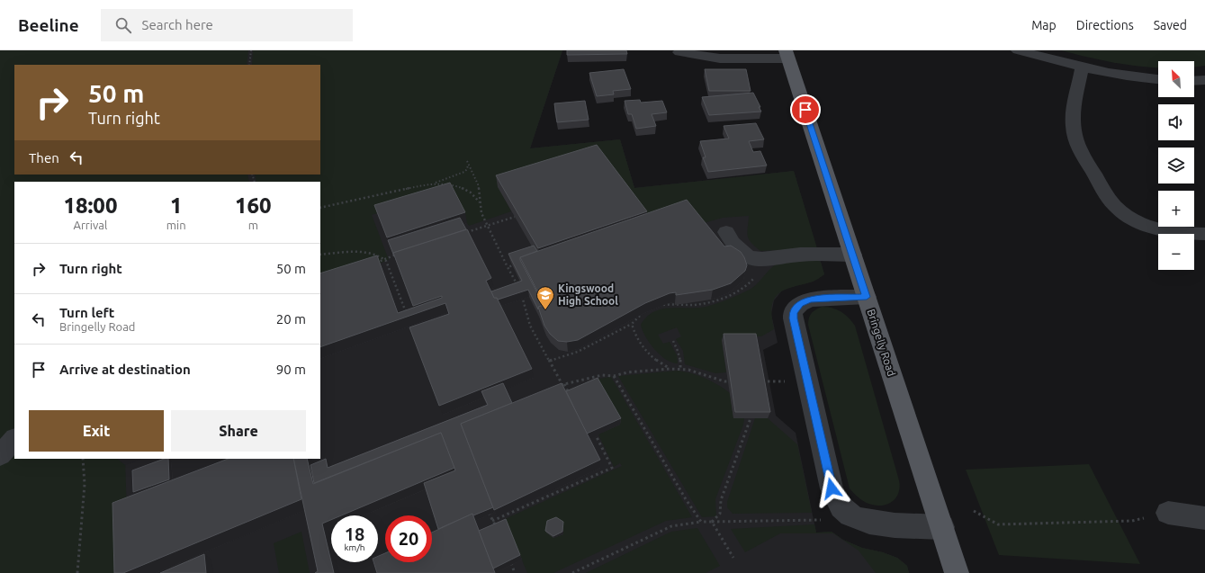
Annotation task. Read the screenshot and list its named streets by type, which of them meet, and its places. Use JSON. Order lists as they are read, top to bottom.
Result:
{
  "streets": {
    "main road": ["Bringelly Road"]
  },
  "places": {
    "school or university": ["Kingswood High School"]
  },
  "north": "top left",
  "page": {
    "header": "Beeline",
    "search": "Search here",
    "nav": ["Map", "Directions", "Saved"],
    "map_buttons": ["+", "−"],
    "turn": ["50 m", "Turn right"],
    "then": "Then",
    "eta": [
      "18:00",
      "Arrival",
      "1",
      "min",
      "160",
      "m"
    ],
    "list": [
      {
        "name": "Turn right",
        "value": "50 m"
      },
      {
        "name": "Turn left",
        "note": "Bringelly Road",
        "value": "20 m"
      },
      {
        "name": "Arrive at destination",
        "value": "90 m"
      }
    ],
    "buttons": ["Exit", "Share"],
    "speed": "18 km/h",
    "limit": "20"
  }
}
